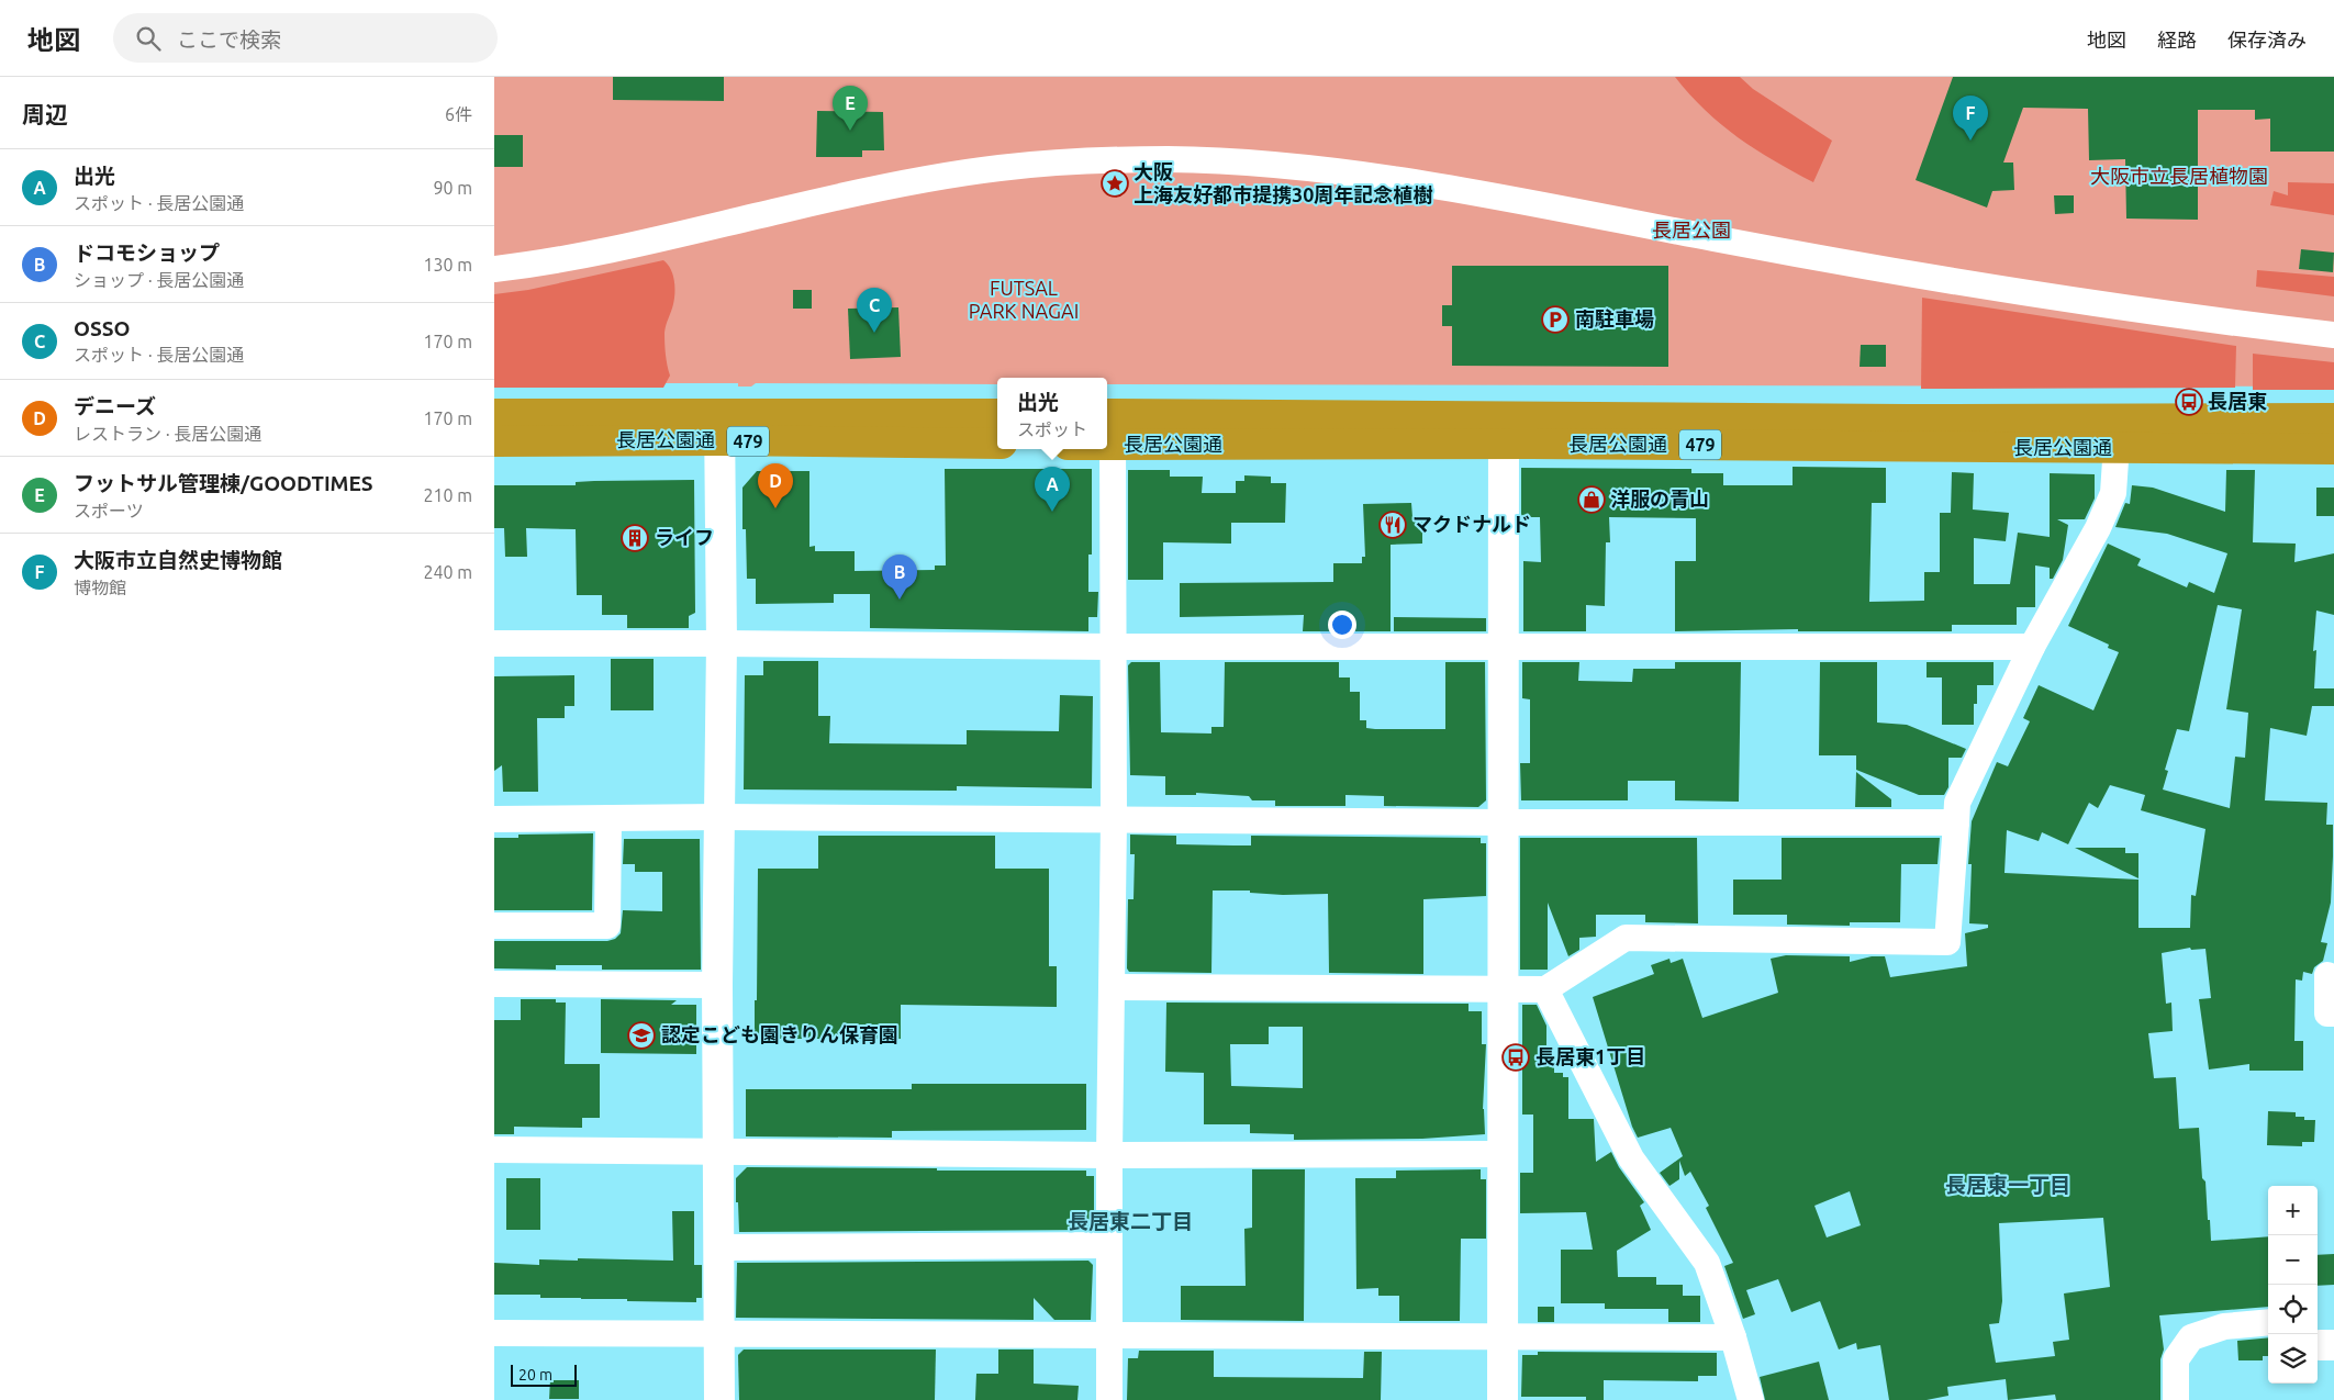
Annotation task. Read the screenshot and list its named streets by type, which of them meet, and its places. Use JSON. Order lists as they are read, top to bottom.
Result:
{
  "streets": {
    "highway": ["長居公園通", "479"]
  },
  "districts": ["長居東一丁目", "長居東二丁目"],
  "parks": ["大阪市立長居植物園", "長居公園", "FUTSAL PARK NAGAI"],
  "places": {
    "place": ["大阪 上海友好都市提携30周年記念植樹"],
    "parking": ["南駐車場"],
    "bus stop": ["長居東", "長居東1丁目"],
    "shop": ["洋服の青山"],
    "restaurant": ["マクドナルド"],
    "building": ["ライフ"],
    "school or university": ["認定こども園きりん保育園"]
  },
  "scale_bar": "20 m",
  "page": {
    "header": "地図",
    "search": "ここで検索",
    "nav": ["地図", "経路", "保存済み"],
    "heading": ["周辺", "6件"],
    "pins": [
      "E",
      "F",
      "C",
      "D",
      "A",
      "B"
    ],
    "list": [
      {
        "mark": "A",
        "name": "出光",
        "note": "スポット · 長居公園通",
        "value": "90 m"
      },
      {
        "mark": "B",
        "name": "ドコモショップ",
        "note": "ショップ · 長居公園通",
        "value": "130 m"
      },
      {
        "mark": "C",
        "name": "OSSO",
        "note": "スポット · 長居公園通",
        "value": "170 m"
      },
      {
        "mark": "D",
        "name": "デニーズ",
        "note": "レストラン · 長居公園通",
        "value": "170 m"
      },
      {
        "mark": "E",
        "name": "フットサル管理棟/GOODTIMES",
        "note": "スポーツ",
        "value": "210 m"
      },
      {
        "mark": "F",
        "name": "大阪市立自然史博物館",
        "note": "博物館",
        "value": "240 m"
      }
    ],
    "popup": ["出光", "スポット"],
    "map_buttons": ["+", "−"],
    "scale": "20 m"
  }
}
